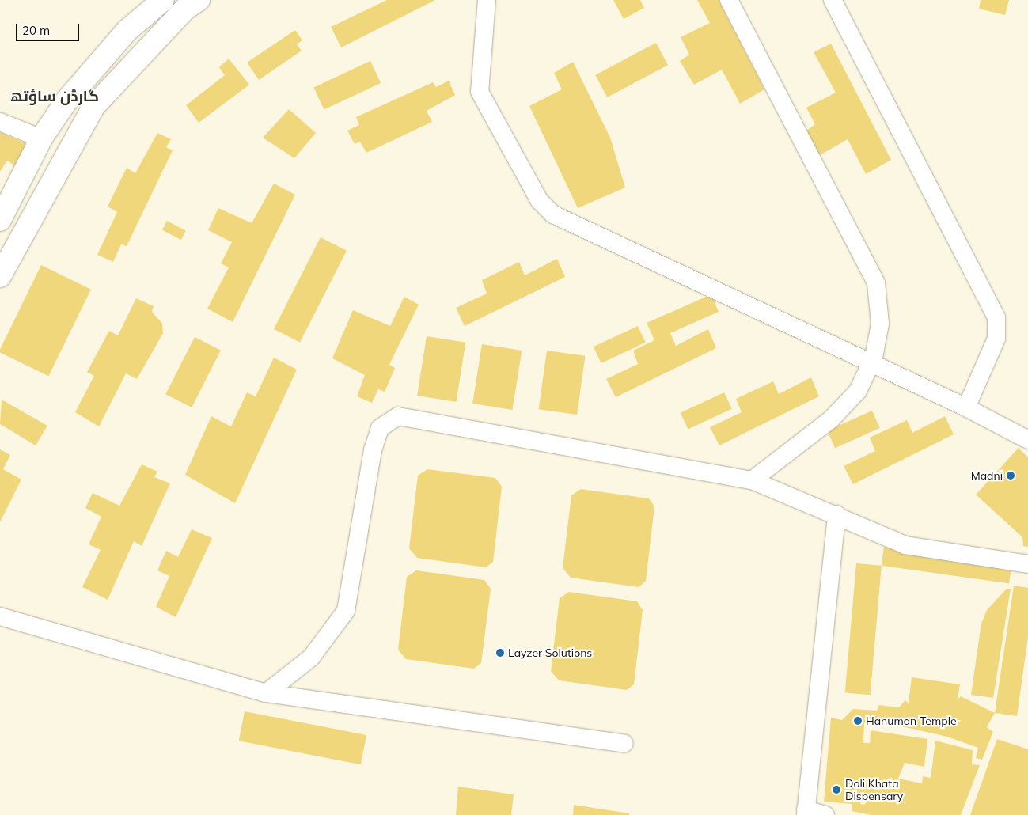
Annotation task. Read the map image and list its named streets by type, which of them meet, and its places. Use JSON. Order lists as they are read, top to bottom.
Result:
{
  "districts": ["گارڈن ساؤتھ"],
  "places": [
    "Madni",
    "Layzer Solutions",
    "Hanuman Temple",
    "Doli Khata Dispensary"
  ],
  "scale_bar": "20 m"
}
